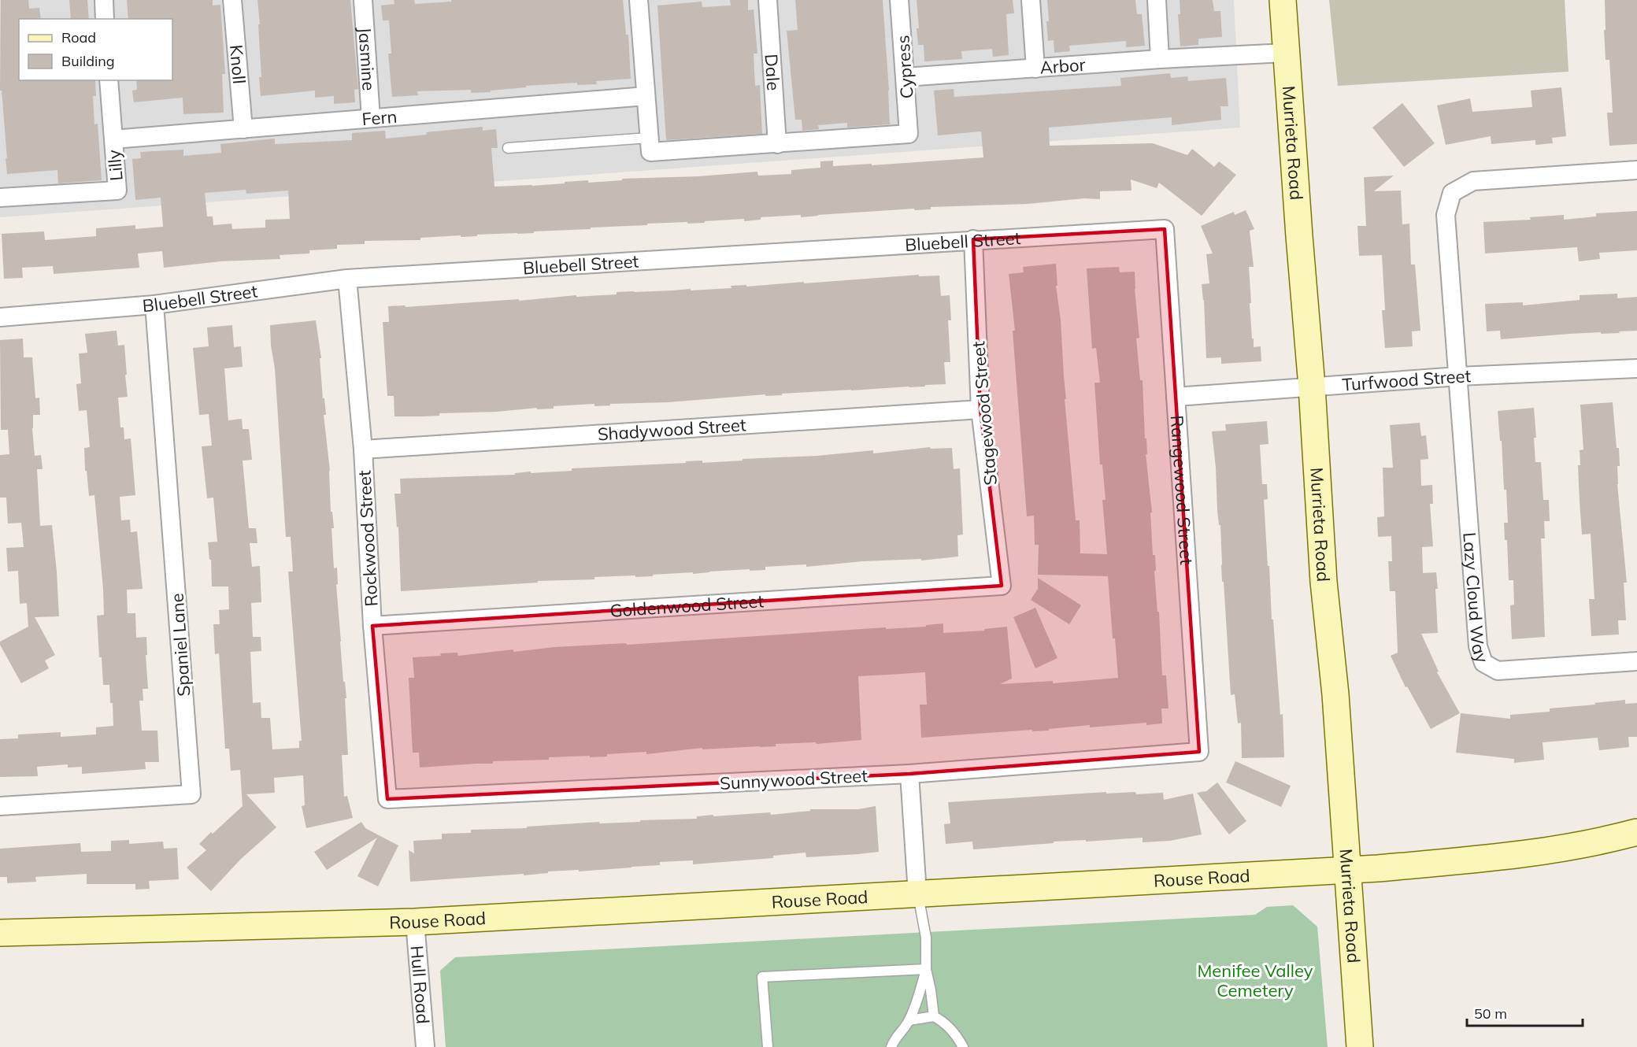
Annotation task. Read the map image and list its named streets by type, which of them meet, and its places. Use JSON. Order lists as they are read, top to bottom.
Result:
{
  "streets": {
    "street": [
      "Jasmine",
      "Knoll",
      "Cypress",
      "Arbor",
      "Dale",
      "Fern",
      "Murrieta Road",
      "Lilly",
      "Bluebell Street",
      "Turfwood Street",
      "Stagewood Street",
      "Shadywood Street",
      "Rangewood Street",
      "Rockwood Street",
      "Lazy Cloud Way",
      "Goldenwood Street",
      "Spaniel Lane",
      "Sunnywood Street",
      "Rouse Road",
      "Hull Road"
    ]
  },
  "crossings": [
    ["Jasmine", "Fern"],
    ["Knoll", "Fern"],
    ["Cypress", "Arbor"],
    ["Cypress", "Dale"],
    ["Arbor", "Murrieta Road"],
    ["Fern", "Lilly"],
    ["Murrieta Road", "Turfwood Street"],
    ["Murrieta Road", "Rouse Road"],
    ["Bluebell Street", "Stagewood Street"],
    ["Bluebell Street", "Rangewood Street"],
    ["Bluebell Street", "Rockwood Street"],
    ["Bluebell Street", "Spaniel Lane"],
    ["Turfwood Street", "Rangewood Street"],
    ["Turfwood Street", "Lazy Cloud Way"],
    ["Stagewood Street", "Shadywood Street"],
    ["Stagewood Street", "Goldenwood Street"],
    ["Shadywood Street", "Rockwood Street"],
    ["Rangewood Street", "Sunnywood Street"],
    ["Rockwood Street", "Goldenwood Street"],
    ["Rockwood Street", "Sunnywood Street"],
    ["Rouse Road", "Hull Road"]
  ],
  "parks": ["Menifee Valley Cemetery"],
  "legend": ["Road", "Building"],
  "scale_bar": "50 m"
}
